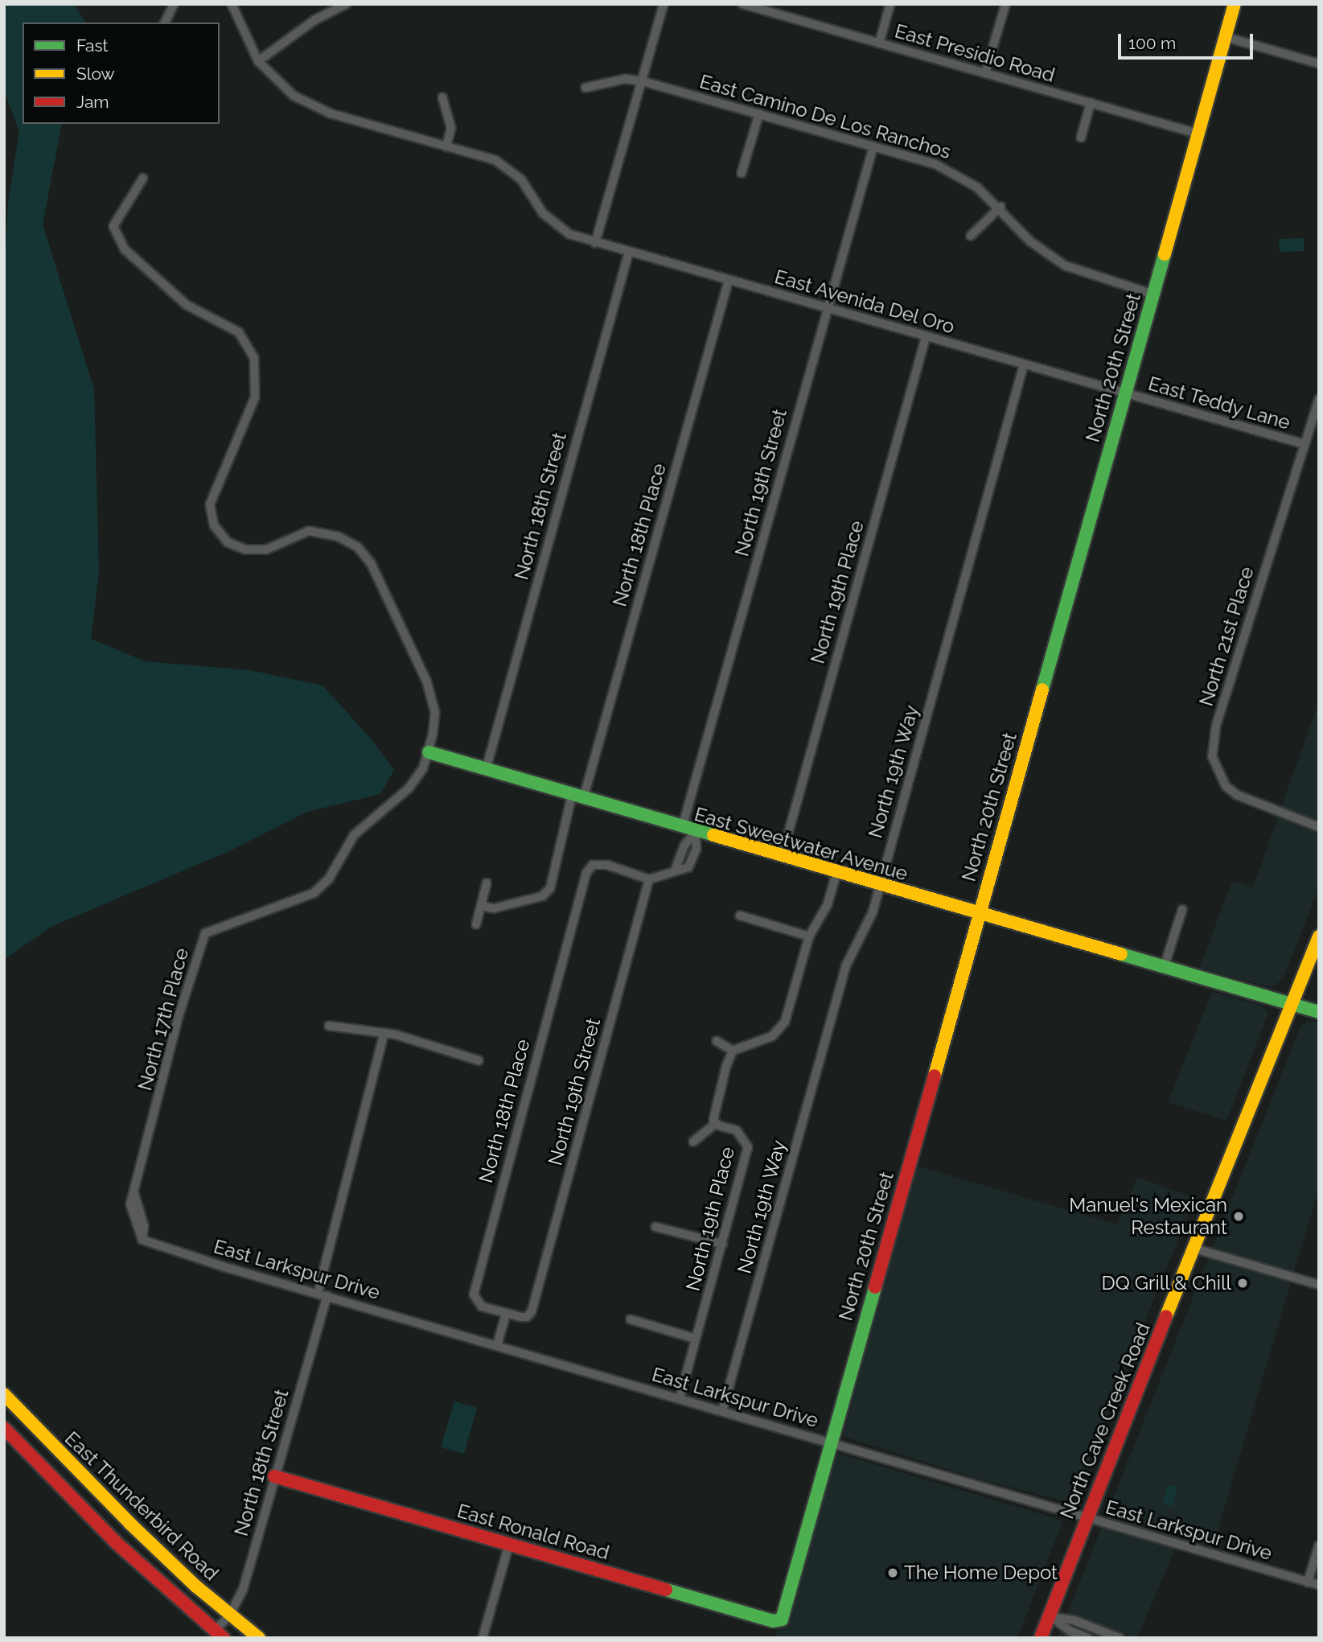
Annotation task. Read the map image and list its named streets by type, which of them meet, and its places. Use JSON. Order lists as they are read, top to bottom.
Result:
{
  "streets": {
    "street": [
      "East Presidio Road",
      "East Camino De Los Ranchos",
      "East Avenida Del Oro",
      "North 20th Street",
      "East Teddy Lane",
      "North 19th Street",
      "North 18th Street",
      "North 18th Place",
      "North 19th Place",
      "North 21st Place",
      "North 19th Way",
      "East Sweetwater Avenue",
      "North 17th Place",
      "East Larkspur Drive",
      "North Cave Creek Road",
      "East Thunderbird Road",
      "East Ronald Road"
    ]
  },
  "crossings": [
    ["East Presidio Road", "North 20th Street"],
    ["East Camino De Los Ranchos", "North 20th Street"],
    ["East Camino De Los Ranchos", "North 19th Street"],
    ["East Avenida Del Oro", "North 20th Street"],
    ["East Avenida Del Oro", "East Teddy Lane"],
    ["East Avenida Del Oro", "North 19th Street"],
    ["East Avenida Del Oro", "North 18th Street"],
    ["East Avenida Del Oro", "North 18th Place"],
    ["East Avenida Del Oro", "North 19th Place"],
    ["East Avenida Del Oro", "North 19th Way"],
    ["North 20th Street", "East Teddy Lane"],
    ["North 20th Street", "East Sweetwater Avenue"],
    ["North 20th Street", "East Larkspur Drive"],
    ["North 20th Street", "East Ronald Road"],
    ["East Teddy Lane", "North 21st Place"],
    ["North 19th Street", "North 18th Place"],
    ["North 19th Street", "East Sweetwater Avenue"],
    ["North 18th Street", "East Sweetwater Avenue"],
    ["North 18th Street", "East Larkspur Drive"],
    ["North 18th Street", "East Thunderbird Road"],
    ["North 18th Street", "East Ronald Road"],
    ["North 18th Place", "East Sweetwater Avenue"],
    ["North 19th Place", "East Sweetwater Avenue"],
    ["North 19th Place", "East Larkspur Drive"],
    ["North 19th Way", "East Sweetwater Avenue"],
    ["North 19th Way", "East Larkspur Drive"],
    ["East Sweetwater Avenue", "North 17th Place"],
    ["East Sweetwater Avenue", "North Cave Creek Road"],
    ["North 17th Place", "East Larkspur Drive"],
    ["East Larkspur Drive", "North Cave Creek Road"]
  ],
  "places": ["Manuel's Mexican Restaurant", "DQ Grill & Chill", "The Home Depot"],
  "legend": ["Fast", "Slow", "Jam"],
  "scale_bar": "100 m"
}
